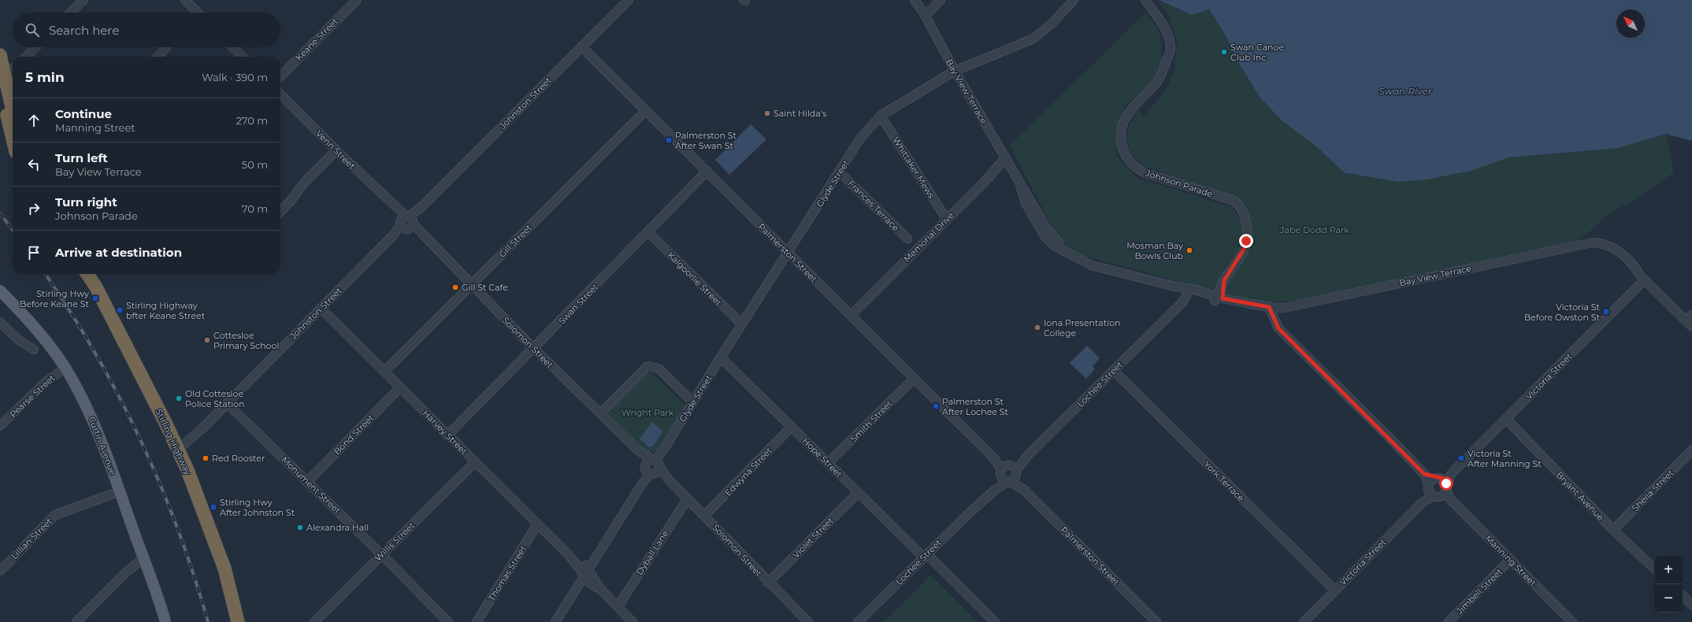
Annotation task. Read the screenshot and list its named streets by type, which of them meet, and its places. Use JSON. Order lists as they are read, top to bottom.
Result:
{
  "streets": {
    "highway": ["Stirling Highway"],
    "main road": ["Curtin Avenue"],
    "street": [
      "Keane Street",
      "Bay View Terrace",
      "Johnston Street",
      "Venn Street",
      "Whittaker Mews",
      "Glyde Street",
      "Johnson Parade",
      "Frances Terrace",
      "Memorial Drive",
      "Gill Street",
      "Palmerston Street",
      "Kalgoorlie Street",
      "Swan Street",
      "Solomon Street",
      "Victoria Street",
      "Lochee Street",
      "Pearse Street",
      "Smith Street",
      "Harvey Street",
      "Bond Street",
      "Hope Street",
      "Edwyna Street",
      "York Terrace",
      "Monument Street",
      "Sheila Street",
      "Bryant Avenue",
      "Violet Street",
      "Lillian Street",
      "Willis Street",
      "Dyball Lane",
      "Manning Street",
      "Thomas Street",
      "Jimbell Street"
    ]
  },
  "crossings": [
    ["Bay View Terrace", "Glyde Street"],
    ["Bay View Terrace", "Johnson Parade"],
    ["Bay View Terrace", "Memorial Drive"],
    ["Bay View Terrace", "Victoria Street"],
    ["Bay View Terrace", "Lochee Street"],
    ["Bay View Terrace", "Manning Street"],
    ["Johnston Street", "Venn Street"],
    ["Johnston Street", "Palmerston Street"],
    ["Johnston Street", "Solomon Street"],
    ["Johnston Street", "Harvey Street"],
    ["Johnston Street", "Stirling Highway"],
    ["Johnston Street", "Monument Street"],
    ["Venn Street", "Solomon Street"],
    ["Whittaker Mews", "Glyde Street"],
    ["Whittaker Mews", "Memorial Drive"],
    ["Glyde Street", "Frances Terrace"],
    ["Glyde Street", "Palmerston Street"],
    ["Glyde Street", "Kalgoorlie Street"],
    ["Glyde Street", "Solomon Street"],
    ["Glyde Street", "Harvey Street"],
    ["Glyde Street", "Hope Street"],
    ["Memorial Drive", "Palmerston Street"],
    ["Gill Street", "Palmerston Street"],
    ["Gill Street", "Solomon Street"],
    ["Gill Street", "Harvey Street"],
    ["Palmerston Street", "Swan Street"],
    ["Palmerston Street", "Lochee Street"],
    ["Palmerston Street", "Smith Street"],
    ["Kalgoorlie Street", "Swan Street"],
    ["Swan Street", "Solomon Street"],
    ["Swan Street", "Harvey Street"],
    ["Solomon Street", "Edwyna Street"],
    ["Solomon Street", "Violet Street"],
    ["Solomon Street", "Dyball Lane"],
    ["Victoria Street", "York Terrace"],
    ["Victoria Street", "Bryant Avenue"],
    ["Victoria Street", "Manning Street"],
    ["Lochee Street", "Hope Street"],
    ["Lochee Street", "York Terrace"],
    ["Pearse Street", "Curtin Avenue"],
    ["Smith Street", "Hope Street"],
    ["Harvey Street", "Bond Street"],
    ["Harvey Street", "Willis Street"],
    ["Harvey Street", "Dyball Lane"],
    ["Harvey Street", "Thomas Street"],
    ["Bond Street", "Monument Street"],
    ["Curtin Avenue", "Lillian Street"],
    ["Hope Street", "Edwyna Street"],
    ["Hope Street", "Violet Street"],
    ["Monument Street", "Willis Street"],
    ["Sheila Street", "Bryant Avenue"],
    ["Manning Street", "Jimbell Street"]
  ],
  "water": ["Swan River"],
  "parks": ["Jabe Dodd Park", "Wright Park"],
  "places": {
    "other": [
      "Swan Canoe Club Inc",
      "Saint Hilda's",
      "Mosman Bay Bowls Club",
      "Gill St Cafe",
      "Iona Presentation College",
      "Cottesloe Primary School",
      "Old Cottesloe Police Station",
      "Red Rooster",
      "Alexandra Hall"
    ],
    "transit": [
      "Palmerston St After Swan St",
      "Stirling Hwy Before Keane St",
      "Stirling Highway bfter Keane Street",
      "Victoria St Before Owston St",
      "Palmerston St After Lochee St",
      "Victoria St After Manning St",
      "Stirling Hwy After Johnston St"
    ]
  },
  "north": "top left",
  "page": {
    "search": "Search here",
    "heading": ["5 min", "Walk · 390 m"],
    "list": [
      ["Continue", "Manning Street", "270 m"],
      ["Turn left", "Bay View Terrace", "50 m"],
      ["Turn right", "Johnson Parade", "70 m"],
      "Arrive at destination"
    ],
    "map_buttons": ["+", "−"]
  }
}
